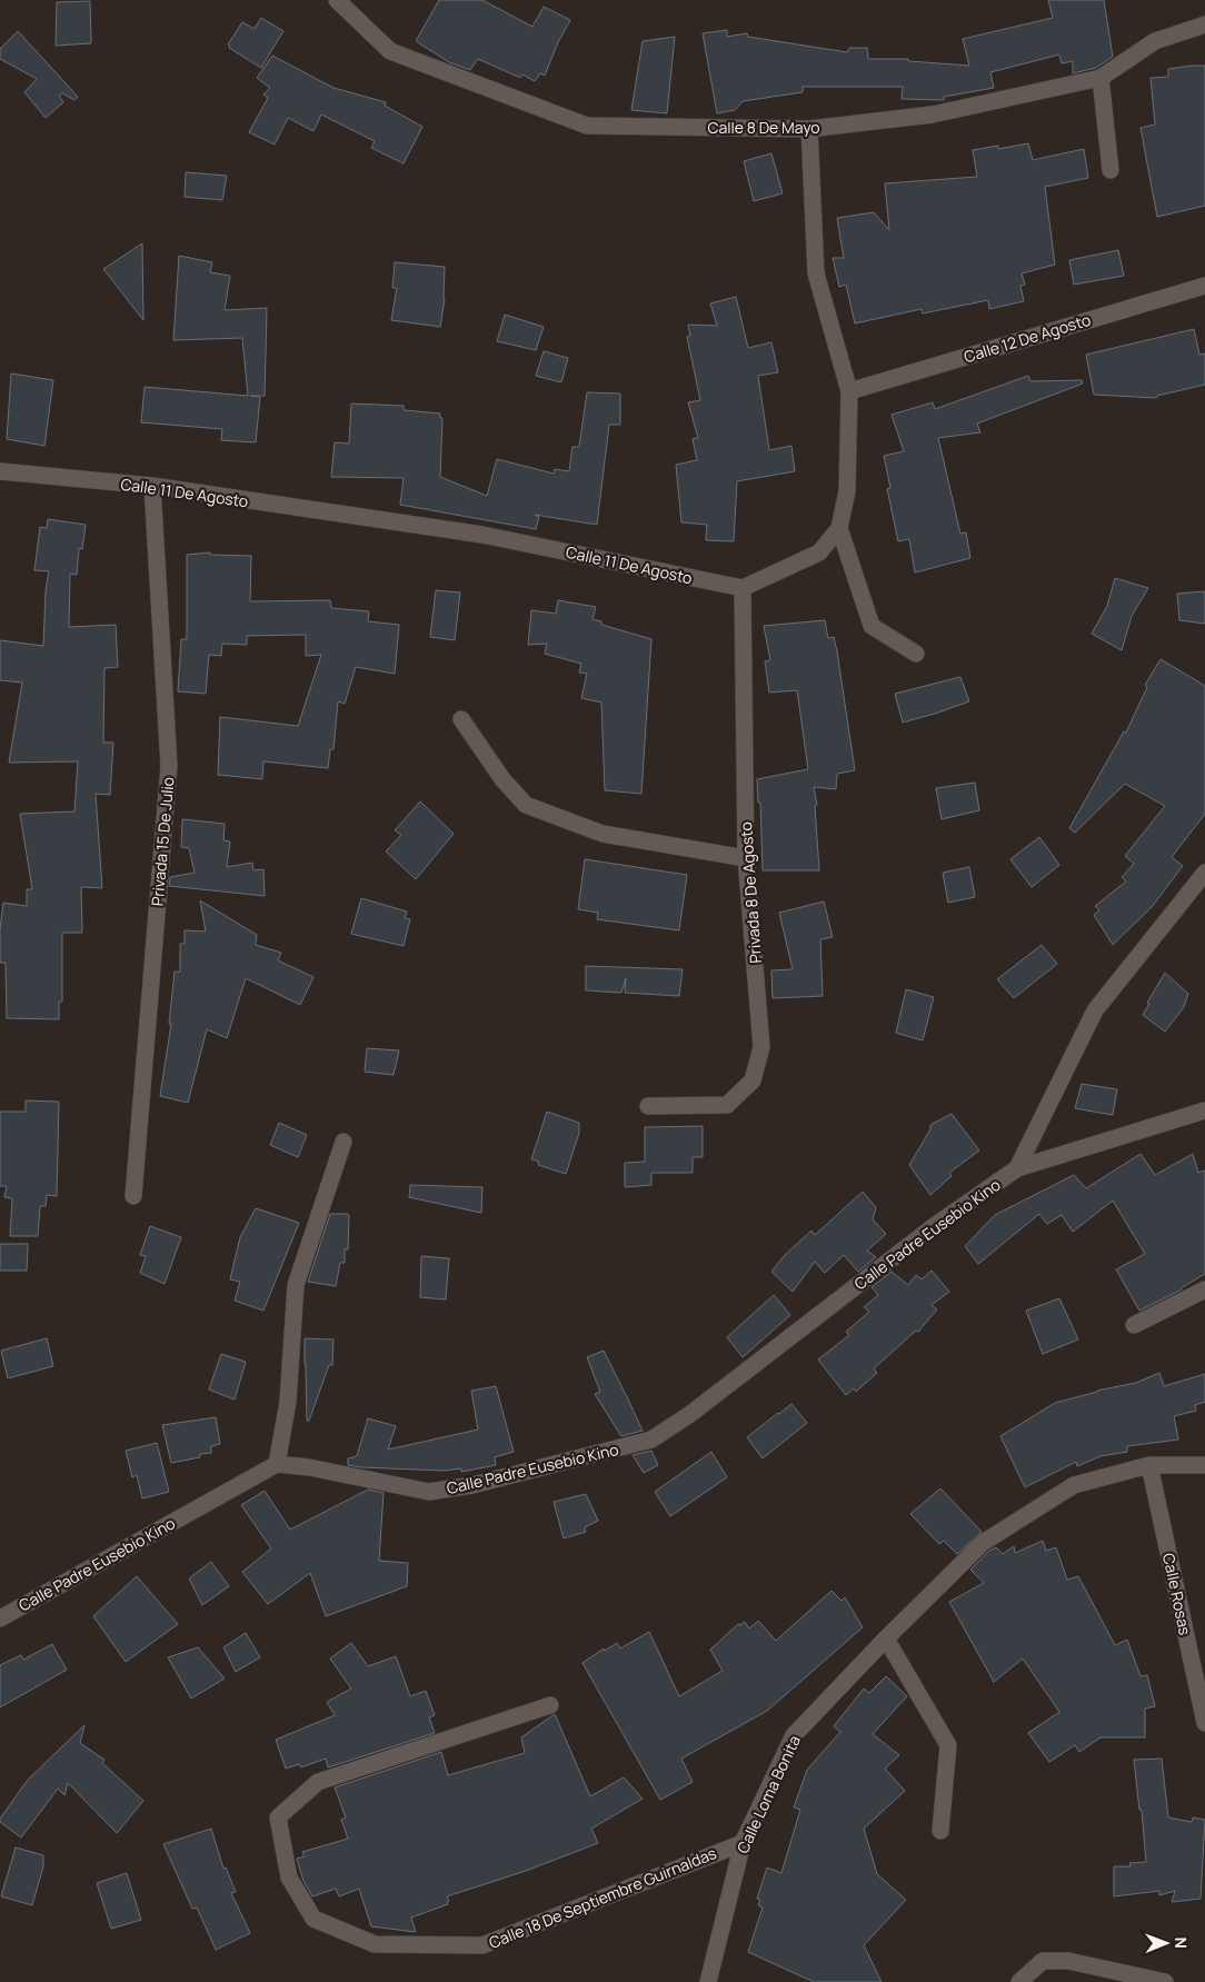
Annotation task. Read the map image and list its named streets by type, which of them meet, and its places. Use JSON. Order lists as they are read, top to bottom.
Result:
{
  "streets": {
    "street": [
      "Calle 8 De Mayo",
      "Calle 12 De Agosto",
      "Calle 11 De Agosto",
      "Privada 15 De Julio",
      "Privada 8 De Agosto",
      "Calle Padre Eusebio Kino",
      "Calle Rosas",
      "Calle Loma Bonita",
      "Calle 18 De Septiembre Guirnaldas"
    ]
  },
  "crossings": [
    ["Calle 11 De Agosto", "Privada 15 De Julio"],
    ["Calle 11 De Agosto", "Privada 8 De Agosto"],
    ["Calle Rosas", "Calle Loma Bonita"],
    ["Calle Loma Bonita", "Calle 18 De Septiembre Guirnaldas"]
  ],
  "north": "right"
}
